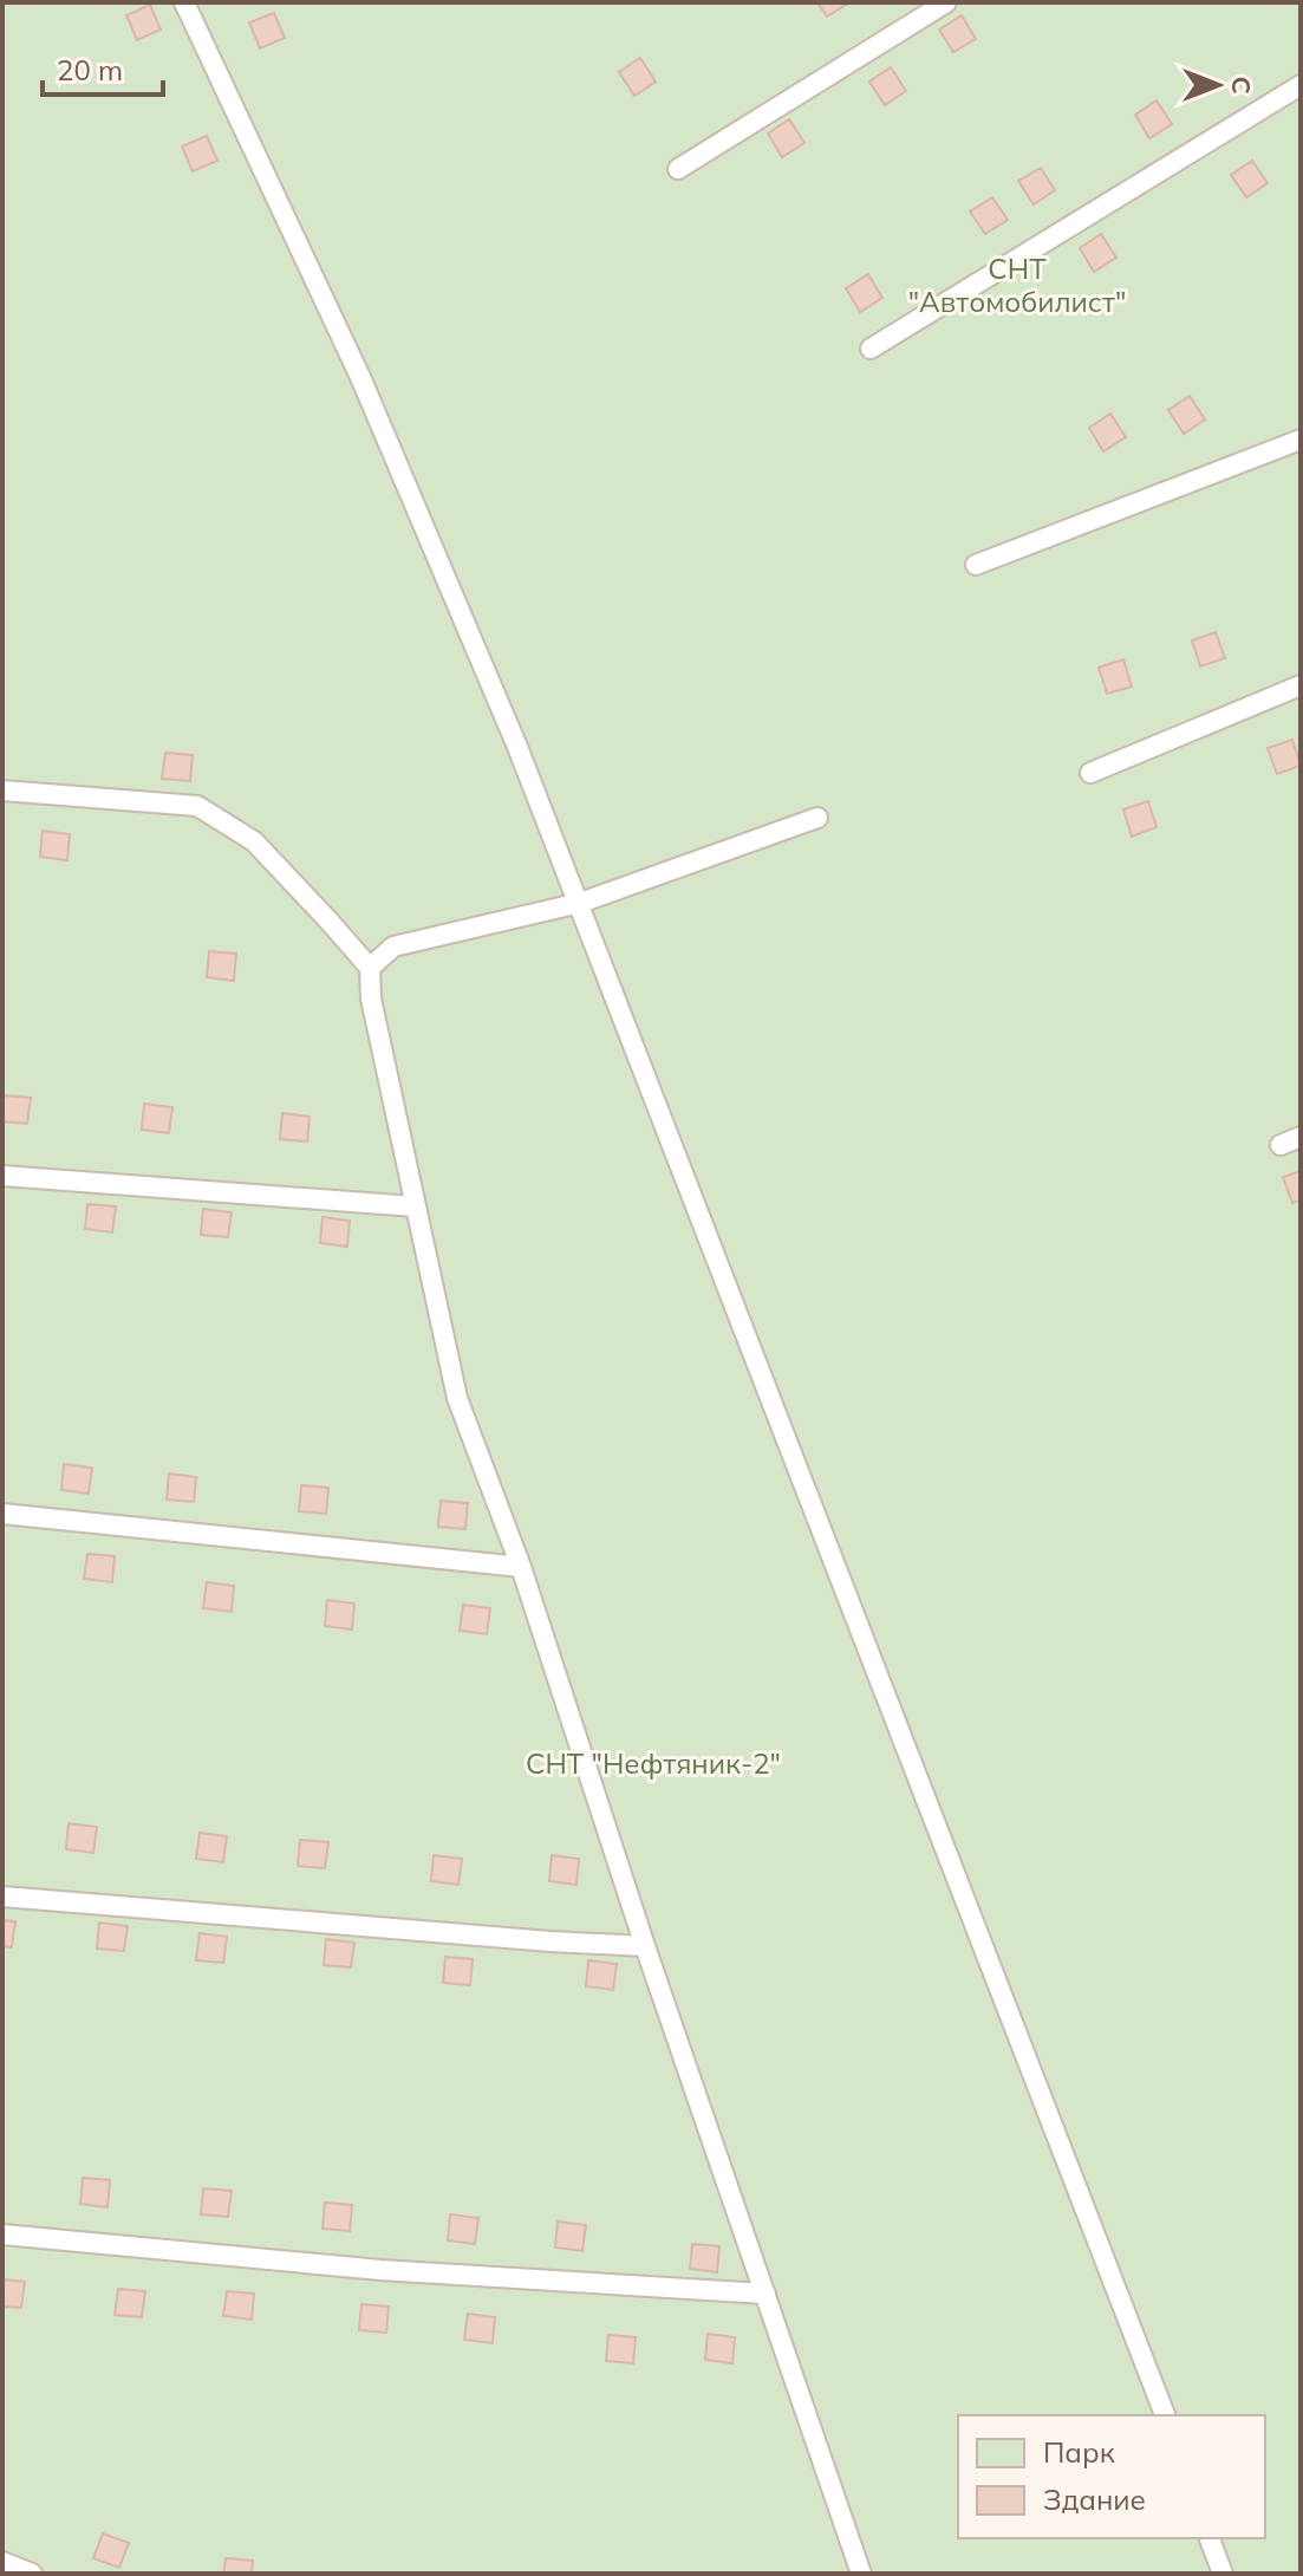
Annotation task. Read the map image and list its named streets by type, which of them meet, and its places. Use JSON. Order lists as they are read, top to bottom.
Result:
{
  "parks": ["СНТ \"Автомобилист\"", "СНТ \"Нефтяник-2\""],
  "legend": ["Парк", "Здание"],
  "scale_bar": "20 m",
  "north": "right"
}
